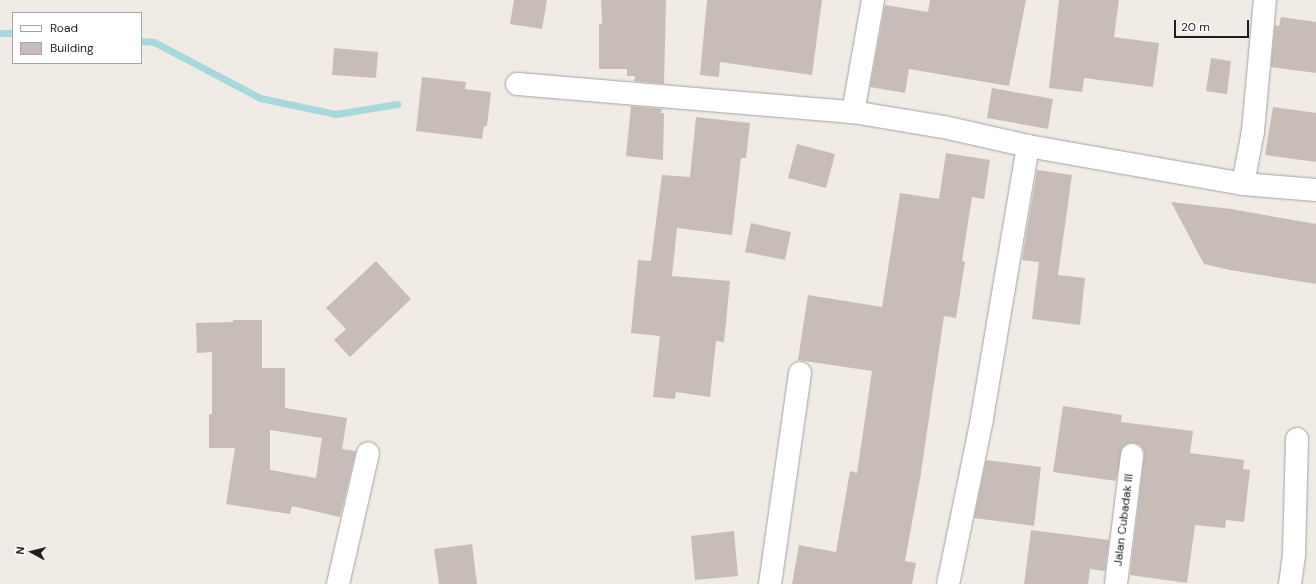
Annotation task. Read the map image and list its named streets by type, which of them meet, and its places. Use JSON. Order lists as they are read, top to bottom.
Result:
{
  "streets": {
    "street": ["Jalan Cubadak III"]
  },
  "legend": ["Road", "Building"],
  "scale_bar": "20 m",
  "north": "left"
}
